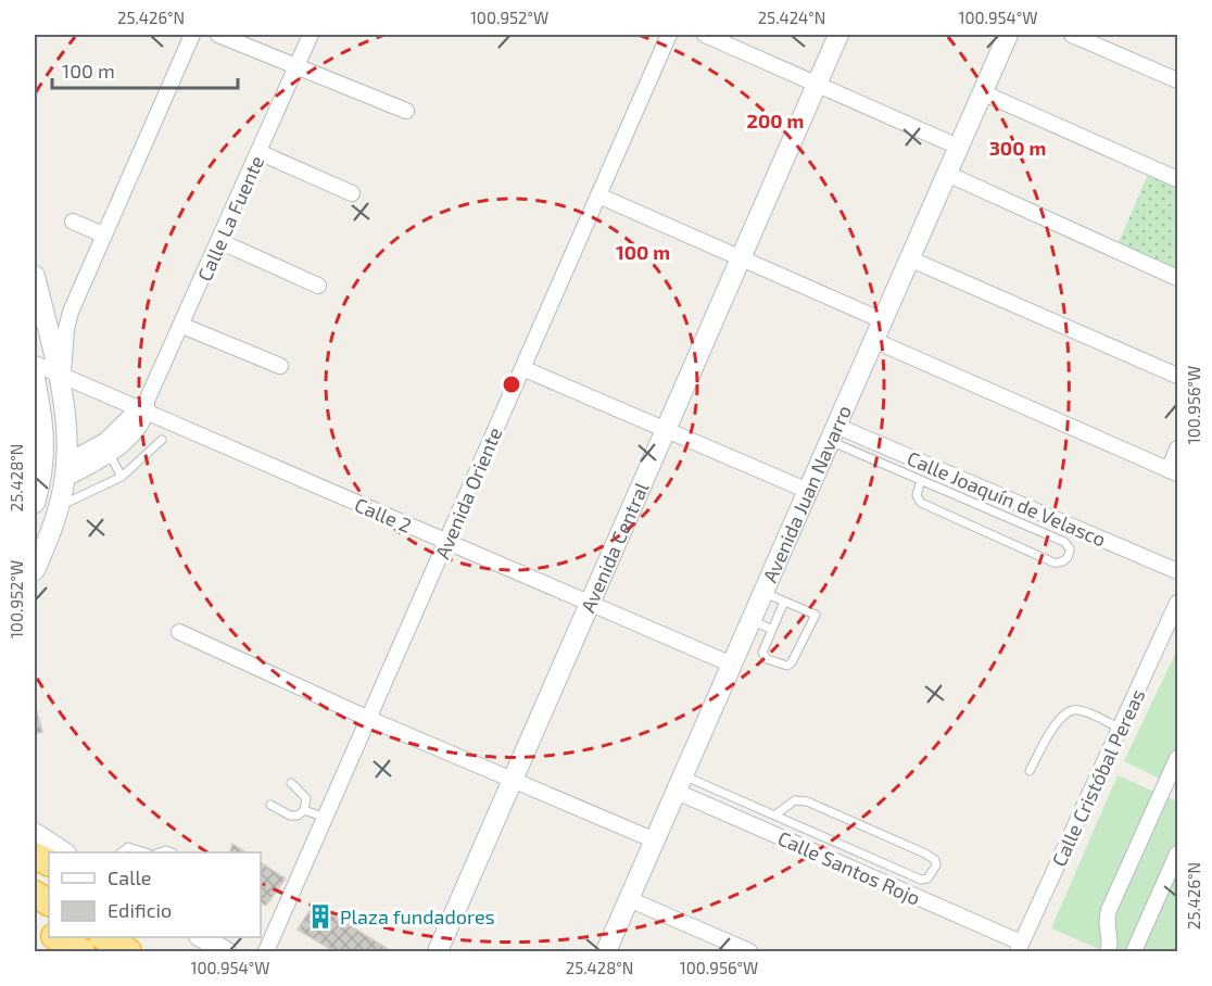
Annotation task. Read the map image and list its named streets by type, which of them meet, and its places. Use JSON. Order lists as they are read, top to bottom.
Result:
{
  "streets": {
    "main road": ["Avenida Juan Navarro", "Avenida Central"],
    "street": [
      "Calle La Fuente",
      "Avenida Oriente",
      "Calle Joaquín de Velasco",
      "Calle 2",
      "Calle Cristóbal Pereas",
      "Calle Santos Rojo"
    ]
  },
  "crossings": [
    ["Calle La Fuente", "Calle 2"],
    ["Avenida Oriente", "Calle 2"],
    ["Avenida Juan Navarro", "Calle Joaquín de Velasco"],
    ["Avenida Juan Navarro", "Calle 2"],
    ["Avenida Juan Navarro", "Calle Santos Rojo"],
    ["Calle 2", "Avenida Central"],
    ["Calle Cristóbal Pereas", "Calle Santos Rojo"]
  ],
  "places": {
    "building": ["Plaza fundadores"]
  },
  "legend": ["Calle", "Edificio"],
  "scale_bar": "100 m",
  "coordinates": [
    "25.426°N",
    "100.952°W",
    "25.424°N",
    "100.954°W",
    "100.956°W",
    "25.428°N"
  ],
  "rings": ["200 m", "300 m", "100 m"]
}
